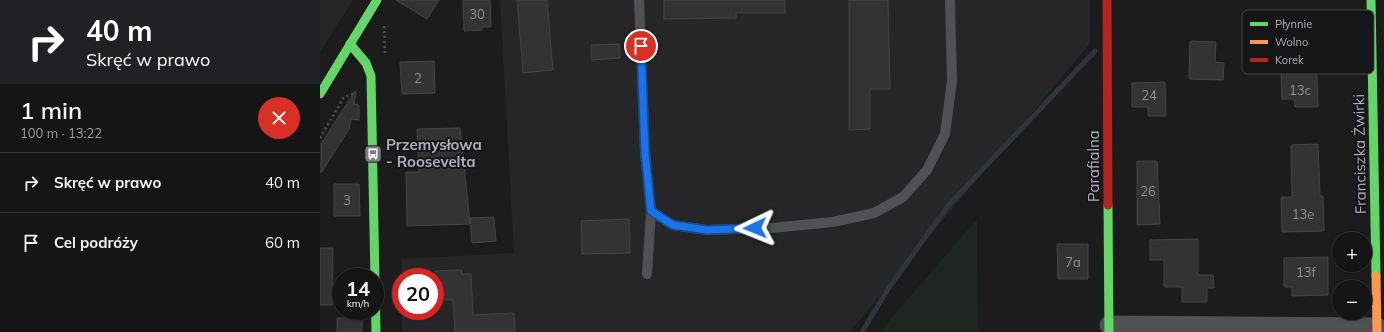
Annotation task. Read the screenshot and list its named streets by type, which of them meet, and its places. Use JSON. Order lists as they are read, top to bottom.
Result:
{
  "streets": {
    "street": ["Franciszka Żwirki", "Parafialna"]
  },
  "places": {
    "bus stop": ["Przemysłowa - Roosevelta"]
  },
  "house_numbers": [
    "30",
    "2",
    "13c",
    "24",
    "26",
    "3",
    "13e",
    "7a",
    "13f"
  ],
  "legend": ["Płynnie", "Wolno", "Korek"],
  "page": {
    "turn": ["40 m", "Skręć w prawo"],
    "heading": ["1 min", "100 m · 13:22"],
    "list": [
      {
        "name": "Skręć w prawo",
        "value": "40 m"
      },
      {
        "name": "Cel podróży",
        "value": "60 m"
      }
    ],
    "map_buttons": ["+", "−"],
    "speed": "14 km/h",
    "limit": "20"
  }
}
